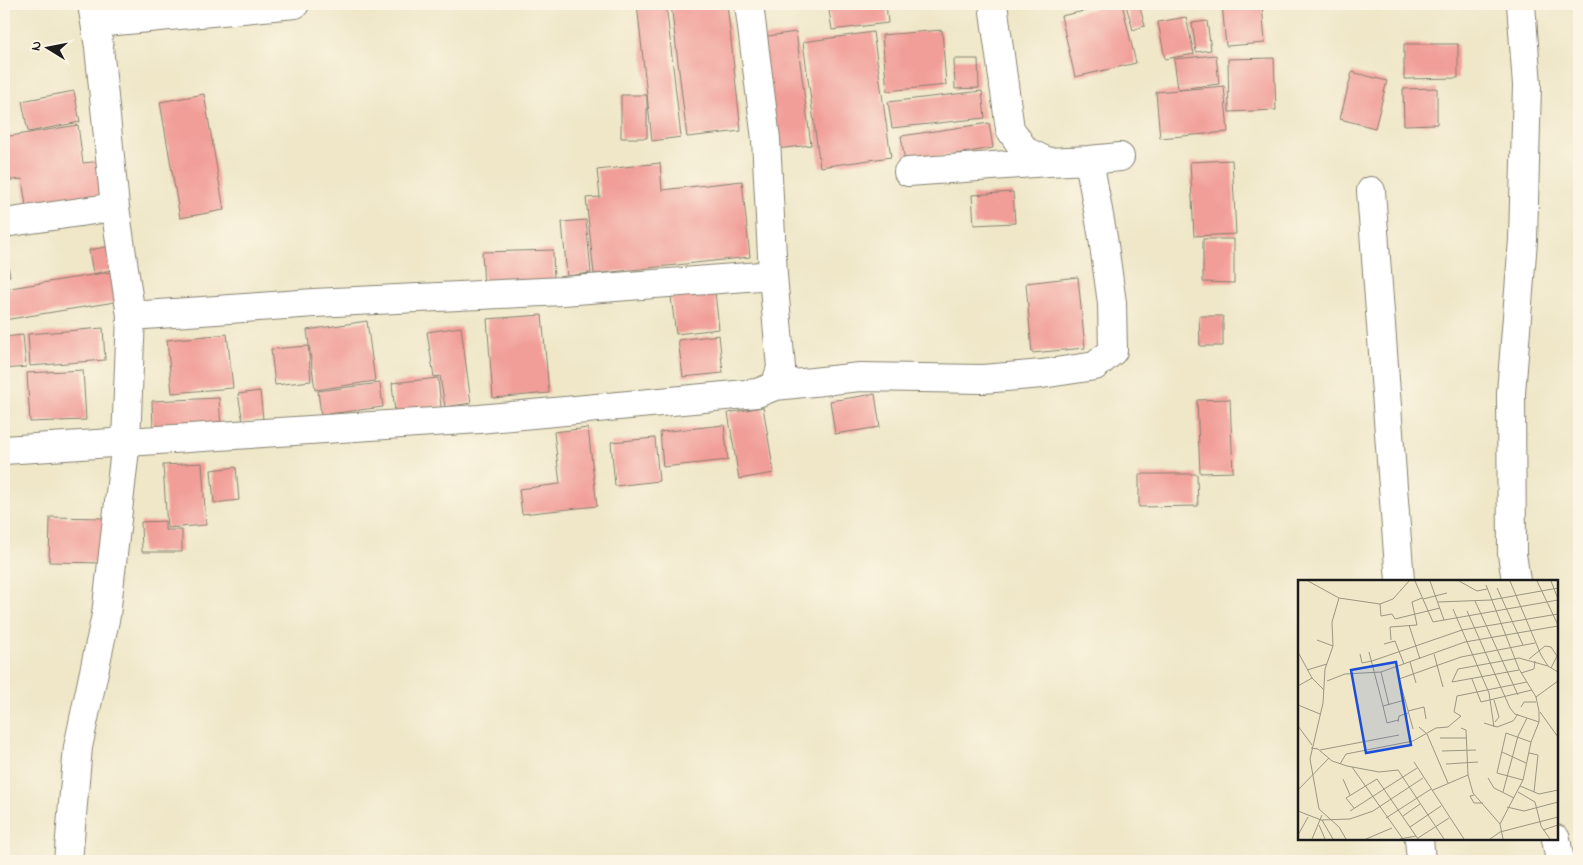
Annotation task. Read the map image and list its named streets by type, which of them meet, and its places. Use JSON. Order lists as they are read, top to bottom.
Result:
{
  "north": "left"
}
